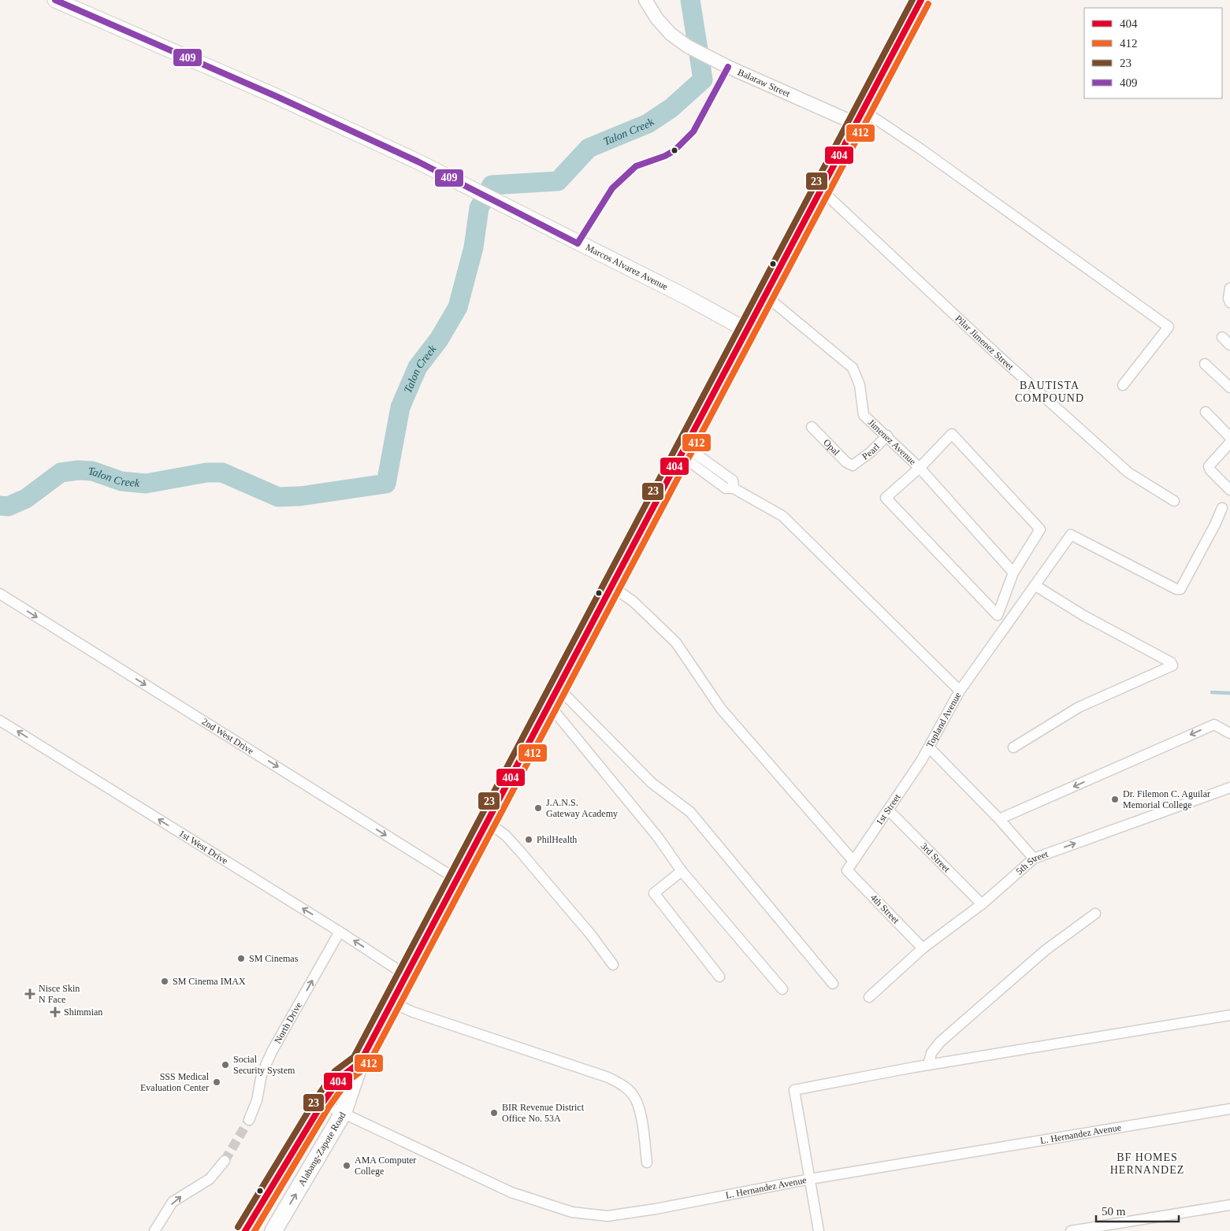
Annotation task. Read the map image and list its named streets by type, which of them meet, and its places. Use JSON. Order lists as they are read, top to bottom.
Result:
{
  "streets": {
    "highway": ["Alabang-Zapote Road"],
    "main road": ["Marcos Alvarez Avenue"],
    "street": [
      "Balaraw Street",
      "Pilar Jimenez Street",
      "Jimenez Avenue",
      "Opal",
      "Pearl",
      "Topland Avenue",
      "2nd West Drive",
      "1st Street",
      "1st West Drive",
      "3rd Street",
      "5th Street",
      "4th Street",
      "North Drive",
      "L. Hernandez Avenue"
    ]
  },
  "crossings": [
    ["Balaraw Street", "Alabang-Zapote Road"],
    ["Marcos Alvarez Avenue", "Alabang-Zapote Road"],
    ["Pilar Jimenez Street", "Alabang-Zapote Road"],
    ["Jimenez Avenue", "Pearl"],
    ["Jimenez Avenue", "Alabang-Zapote Road"],
    ["Opal", "Pearl"],
    ["Topland Avenue", "1st Street"],
    ["Topland Avenue", "5th Street"],
    ["Topland Avenue", "Alabang-Zapote Road"],
    ["2nd West Drive", "Alabang-Zapote Road"],
    ["1st Street", "3rd Street"],
    ["1st Street", "4th Street"],
    ["1st West Drive", "North Drive"],
    ["1st West Drive", "Alabang-Zapote Road"],
    ["3rd Street", "5th Street"],
    ["5th Street", "4th Street"],
    ["L. Hernandez Avenue", "Alabang-Zapote Road"]
  ],
  "one_way": ["2nd West Drive", "1st West Drive", "North Drive"],
  "districts": ["BAUTISTA COMPOUND", "BF HOMES HERNANDEZ"],
  "water": ["Talon Creek"],
  "places": {
    "other": [
      "Dr. Filemon C. Aguilar Memorial College",
      "J.A.N.S. Gateway Academy",
      "PhilHealth",
      "SM Cinemas",
      "SM Cinema IMAX",
      "Social Security System",
      "SSS Medical Evaluation Center",
      "BIR Revenue District Office No. 53A",
      "AMA Computer College"
    ],
    "health": ["Nisce Skin N Face", "Shimmian"]
  },
  "lines": [
    "transit line 404",
    "transit line 23",
    "transit line 409",
    "transit line 412"
  ],
  "legend": [
    "404",
    "412",
    "23",
    "409"
  ],
  "scale_bar": "50 m"
}
